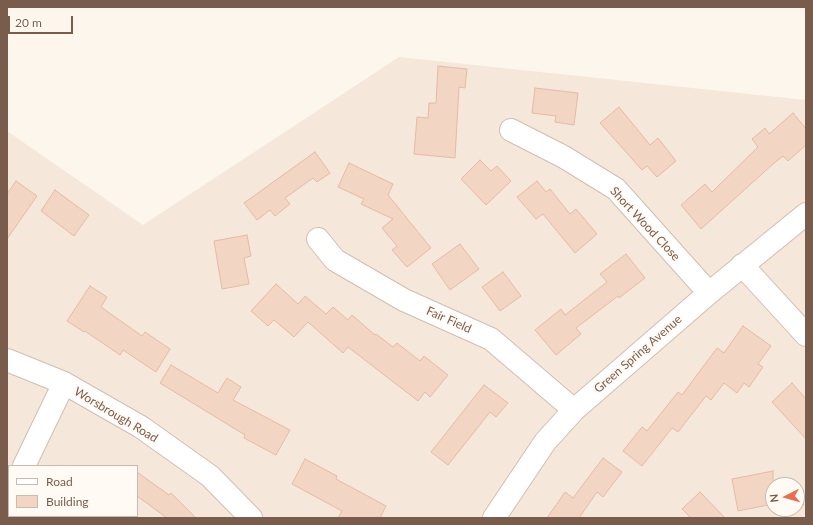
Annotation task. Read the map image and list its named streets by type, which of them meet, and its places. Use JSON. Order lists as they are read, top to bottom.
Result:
{
  "streets": {
    "street": [
      "Short Wood Close",
      "Fair Field",
      "Green Spring Avenue",
      "Worsbrough Road"
    ]
  },
  "crossings": [
    ["Short Wood Close", "Green Spring Avenue"],
    ["Fair Field", "Green Spring Avenue"]
  ],
  "legend": ["Road", "Building"],
  "scale_bar": "20 m",
  "north": "left"
}
